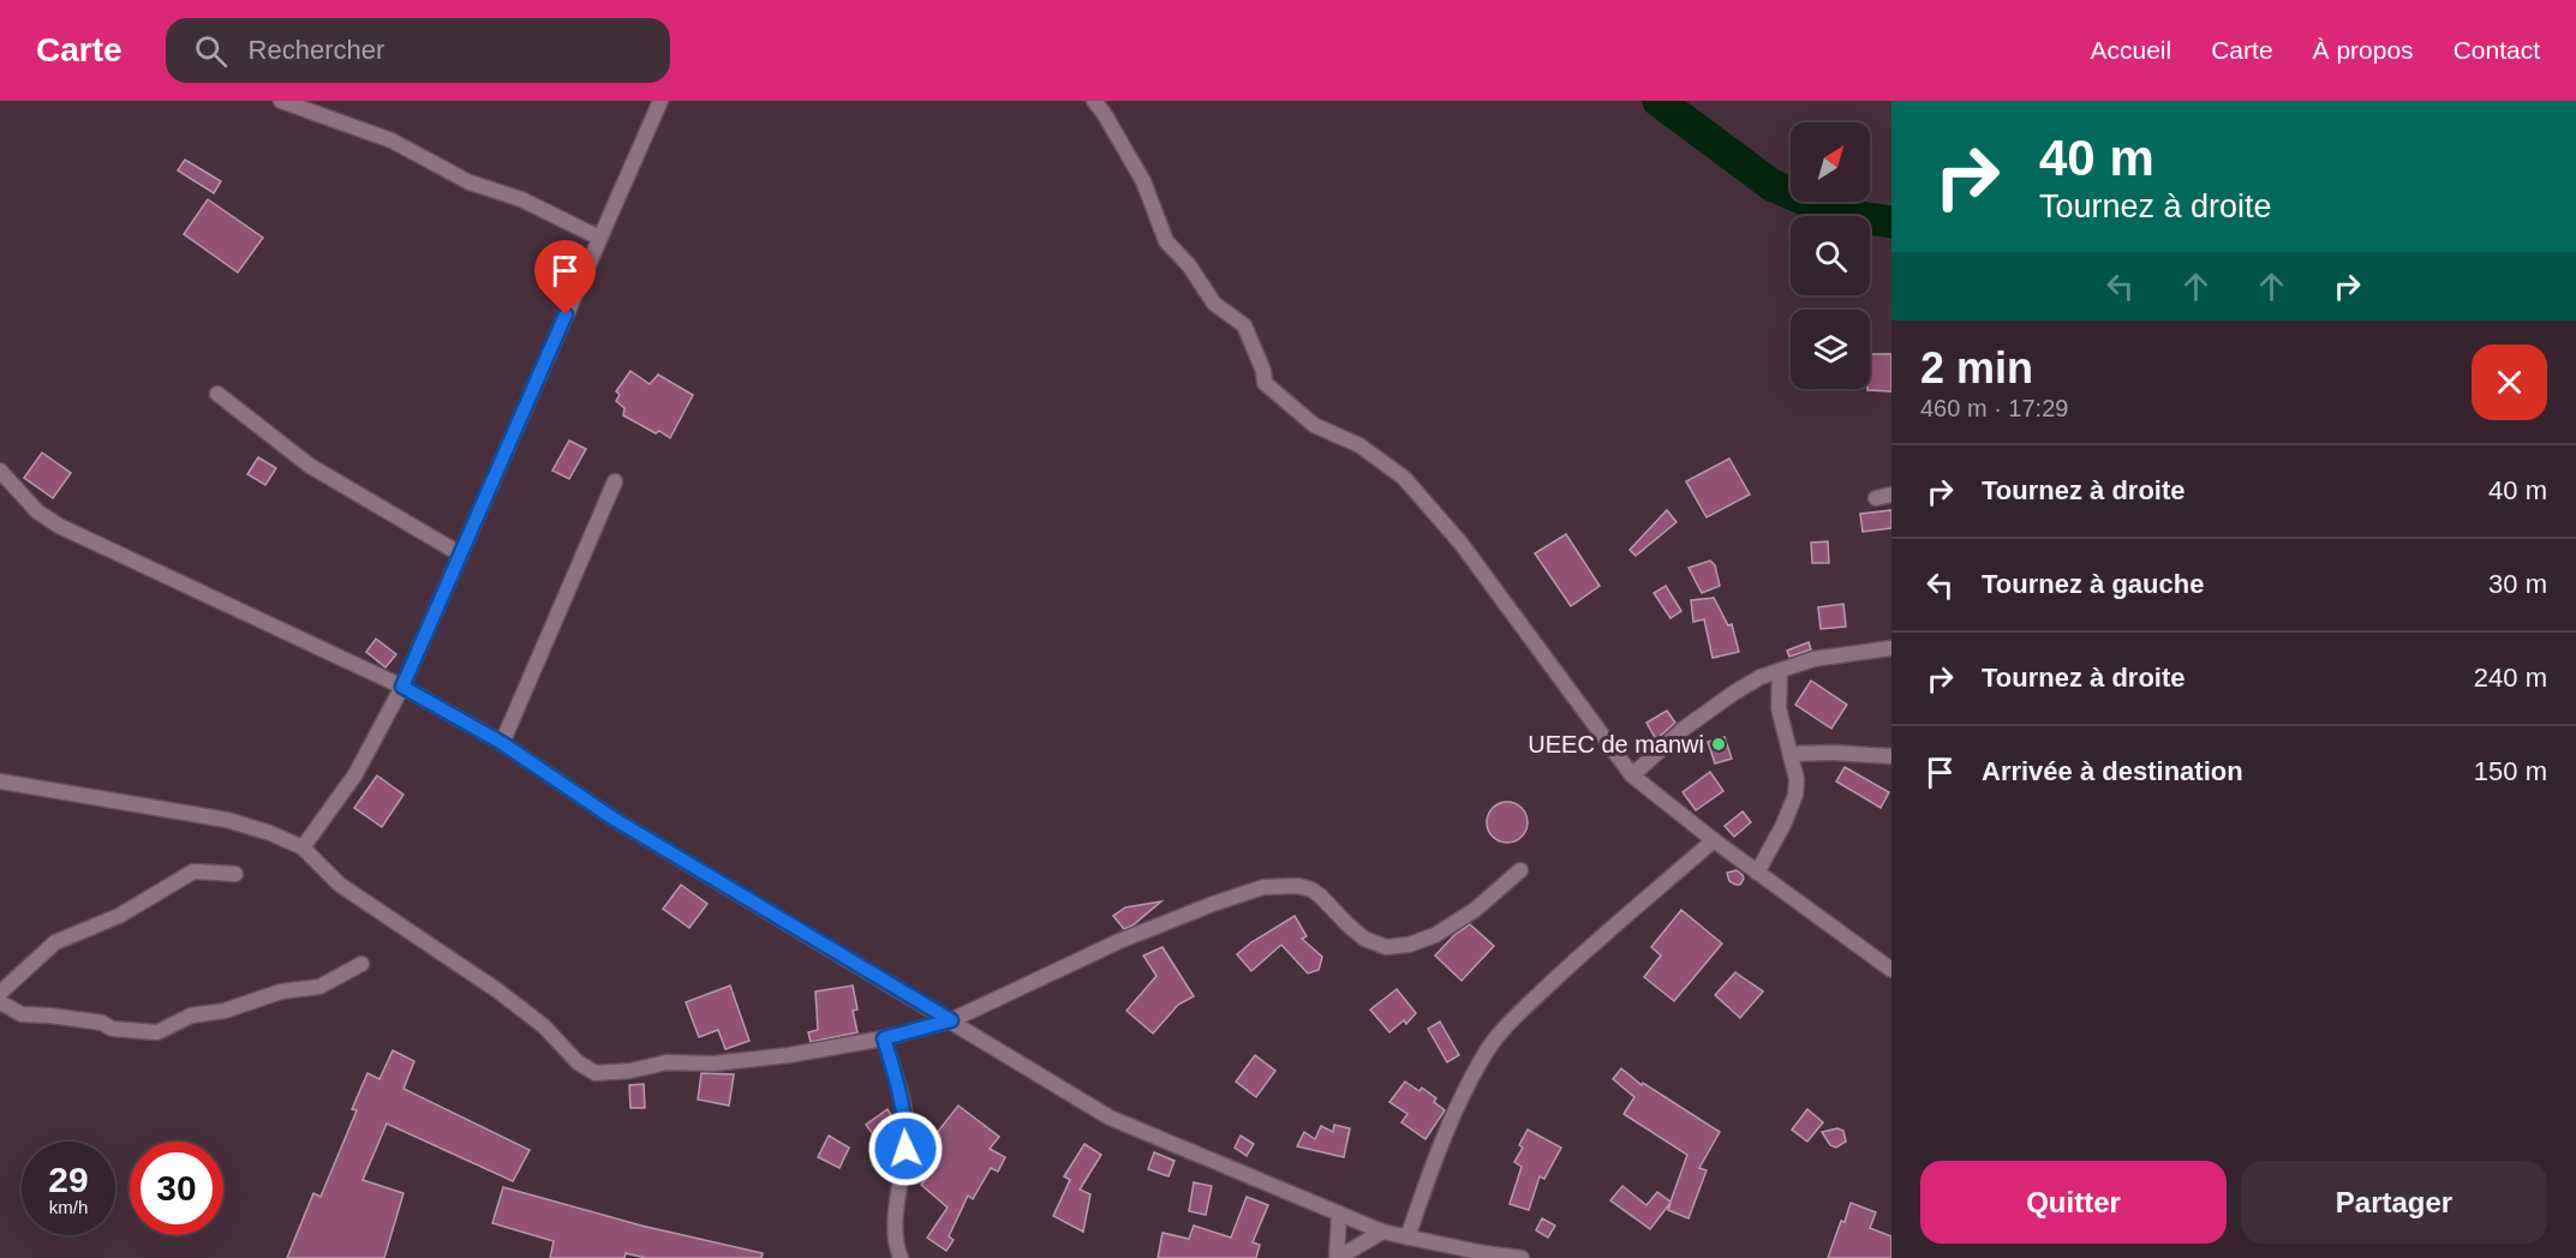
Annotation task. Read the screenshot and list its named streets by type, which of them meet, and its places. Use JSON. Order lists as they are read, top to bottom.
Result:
{
  "places": ["UEEC de manwi"],
  "north": "top right",
  "page": {
    "header": "Carte",
    "search": "Rechercher",
    "nav": [
      "Accueil",
      "Carte",
      "À propos",
      "Contact"
    ],
    "turn": ["40 m", "Tournez à droite"],
    "heading": ["2 min", "460 m · 17:29"],
    "list": [
      {
        "name": "Tournez à droite",
        "value": "40 m"
      },
      {
        "name": "Tournez à gauche",
        "value": "30 m"
      },
      {
        "name": "Tournez à droite",
        "value": "240 m"
      },
      {
        "name": "Arrivée à destination",
        "value": "150 m"
      }
    ],
    "speed": "29 km/h",
    "limit": "30",
    "buttons": ["Quitter", "Partager"]
  }
}
